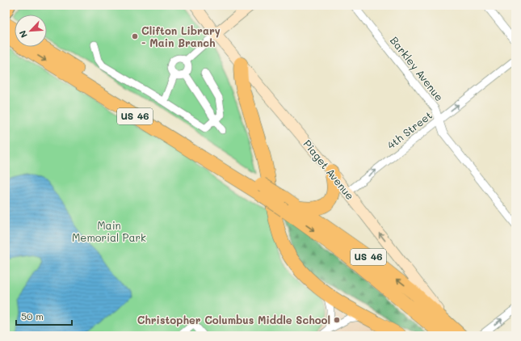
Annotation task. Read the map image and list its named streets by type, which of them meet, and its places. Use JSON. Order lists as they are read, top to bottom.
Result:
{
  "streets": {
    "highway": ["US 46", "Piaget Avenue"],
    "street": ["Barkley Avenue", "4th Street"]
  },
  "crossings": [
    ["Barkley Avenue", "4th Street"],
    ["US 46", "Piaget Avenue"],
    ["4th Street", "Piaget Avenue"]
  ],
  "one_way": ["4th Street", "Piaget Avenue"],
  "parks": ["Main Memorial Park"],
  "places": ["Clifton Library - Main Branch", "Christopher Columbus Middle School"],
  "scale_bar": "50 m",
  "north": "bottom left"
}
